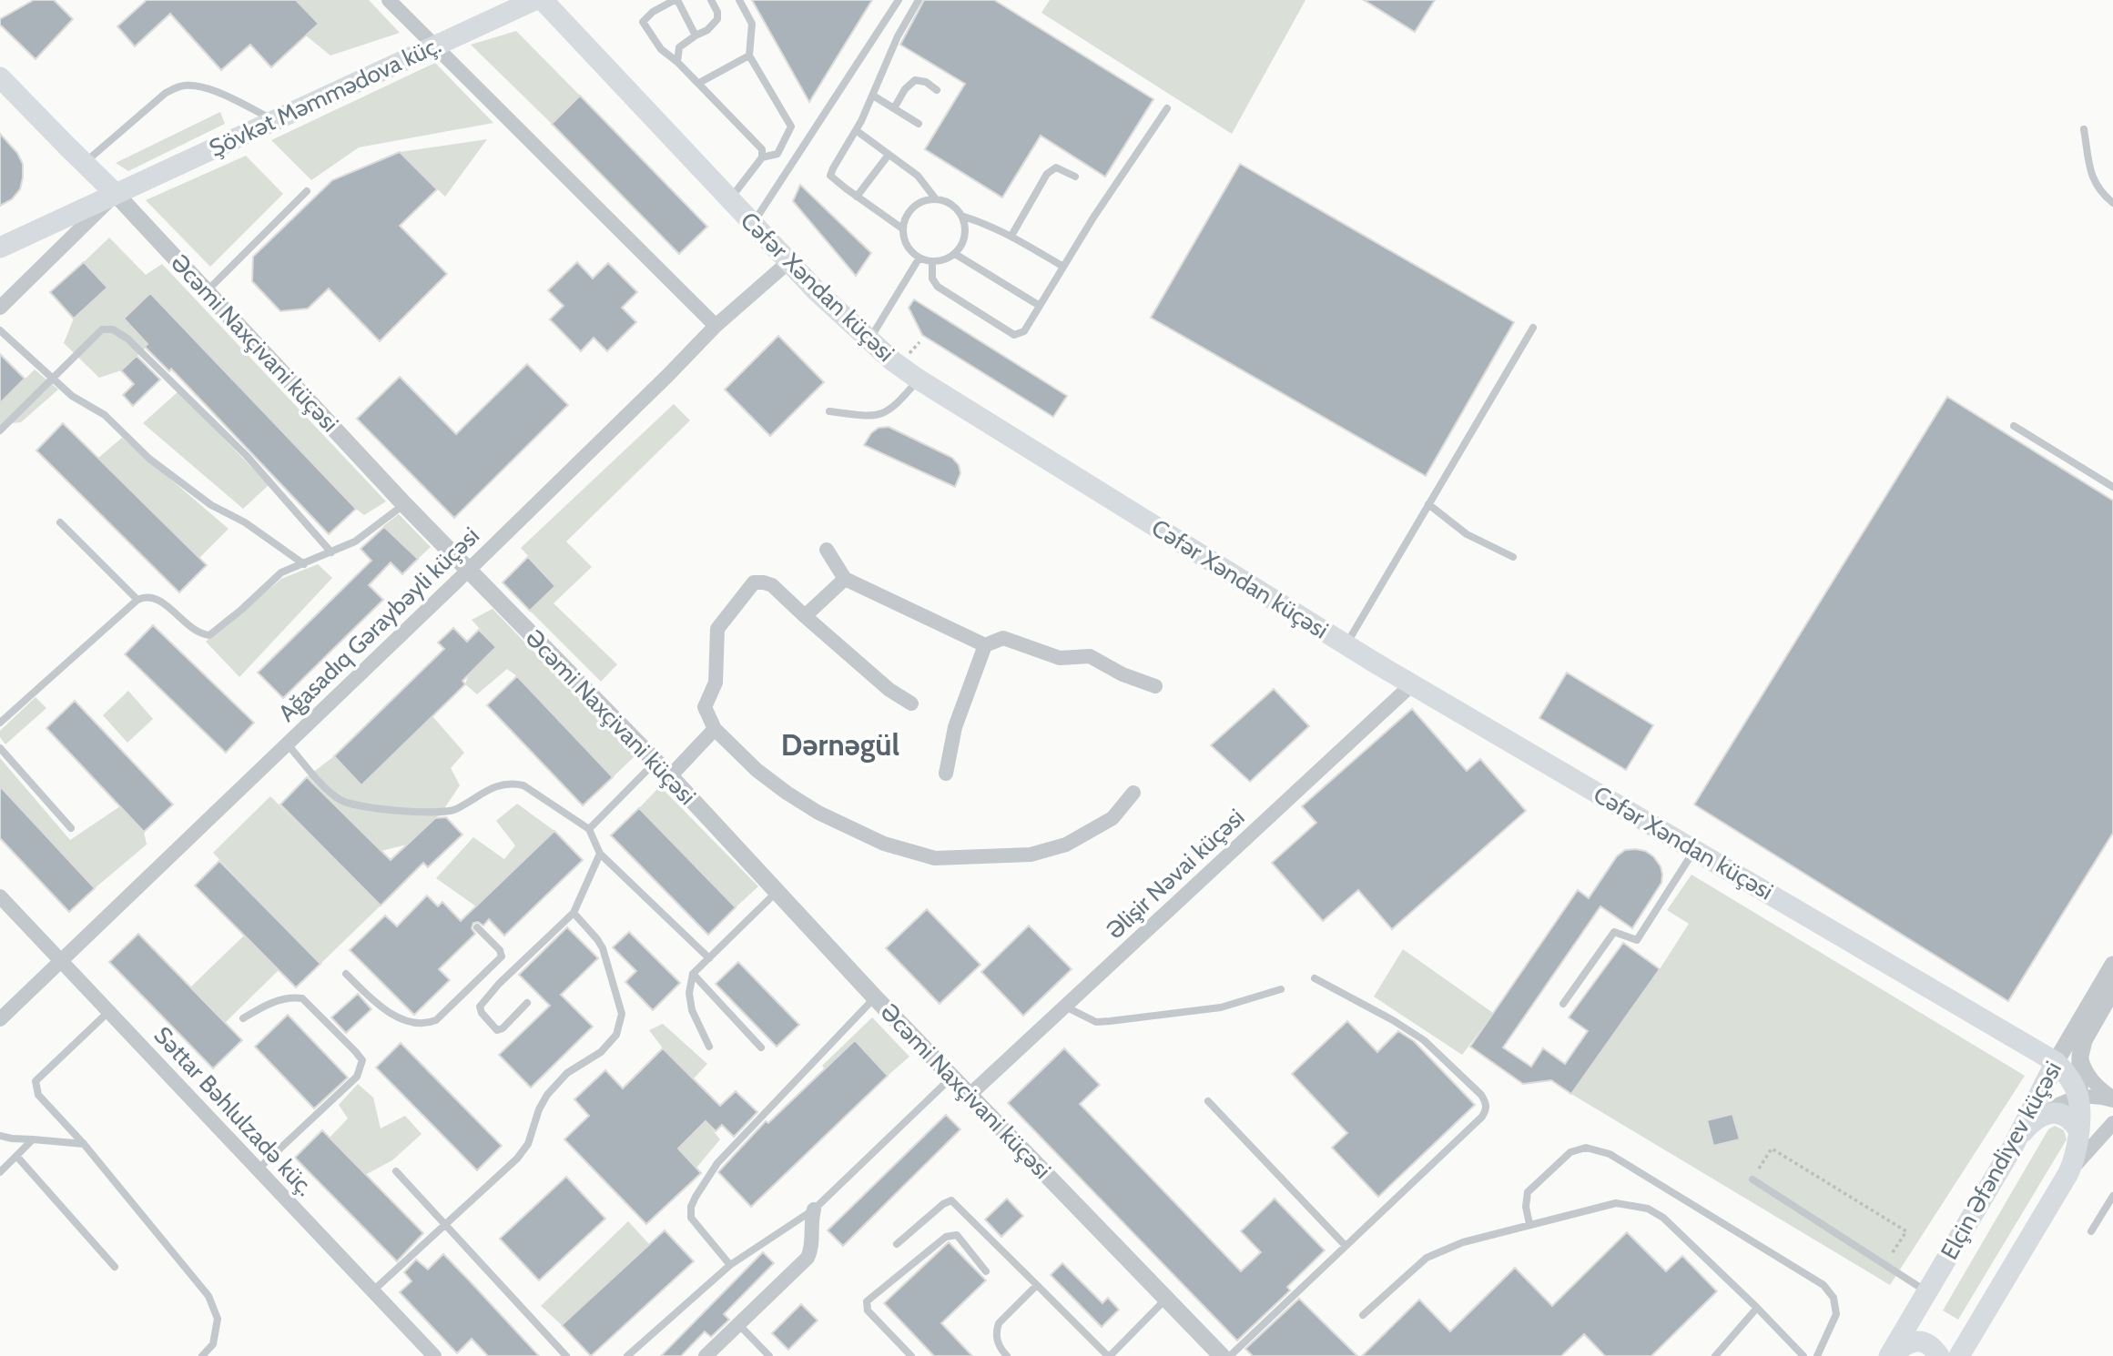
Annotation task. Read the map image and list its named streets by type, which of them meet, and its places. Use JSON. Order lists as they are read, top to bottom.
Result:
{
  "streets": {
    "main road": [
      "Şövkət Məmmədova küç.",
      "Cəfər Xəndan küçəsi",
      "Əcəmi Naxçivani küçəsi",
      "Elçin Əfəndiyev küçəsi"
    ],
    "street": ["Ağasadıq Gəraybəyli küçəsi", "Əlişir Nəvai küçəsi", "Səttar Bəhlulzadə küç."]
  },
  "crossings": [
    ["Şövkət Məmmədova küç.", "Əcəmi Naxçivani küçəsi"],
    ["Cəfər Xəndan küçəsi", "Ağasadıq Gəraybəyli küçəsi"],
    ["Cəfər Xəndan küçəsi", "Əlişir Nəvai küçəsi"],
    ["Cəfər Xəndan küçəsi", "Elçin Əfəndiyev küçəsi"],
    ["Əcəmi Naxçivani küçəsi", "Ağasadıq Gəraybəyli küçəsi"],
    ["Əcəmi Naxçivani küçəsi", "Əlişir Nəvai küçəsi"],
    ["Ağasadıq Gəraybəyli küçəsi", "Səttar Bəhlulzadə küç."]
  ],
  "districts": ["Dərnəgül"]
}
